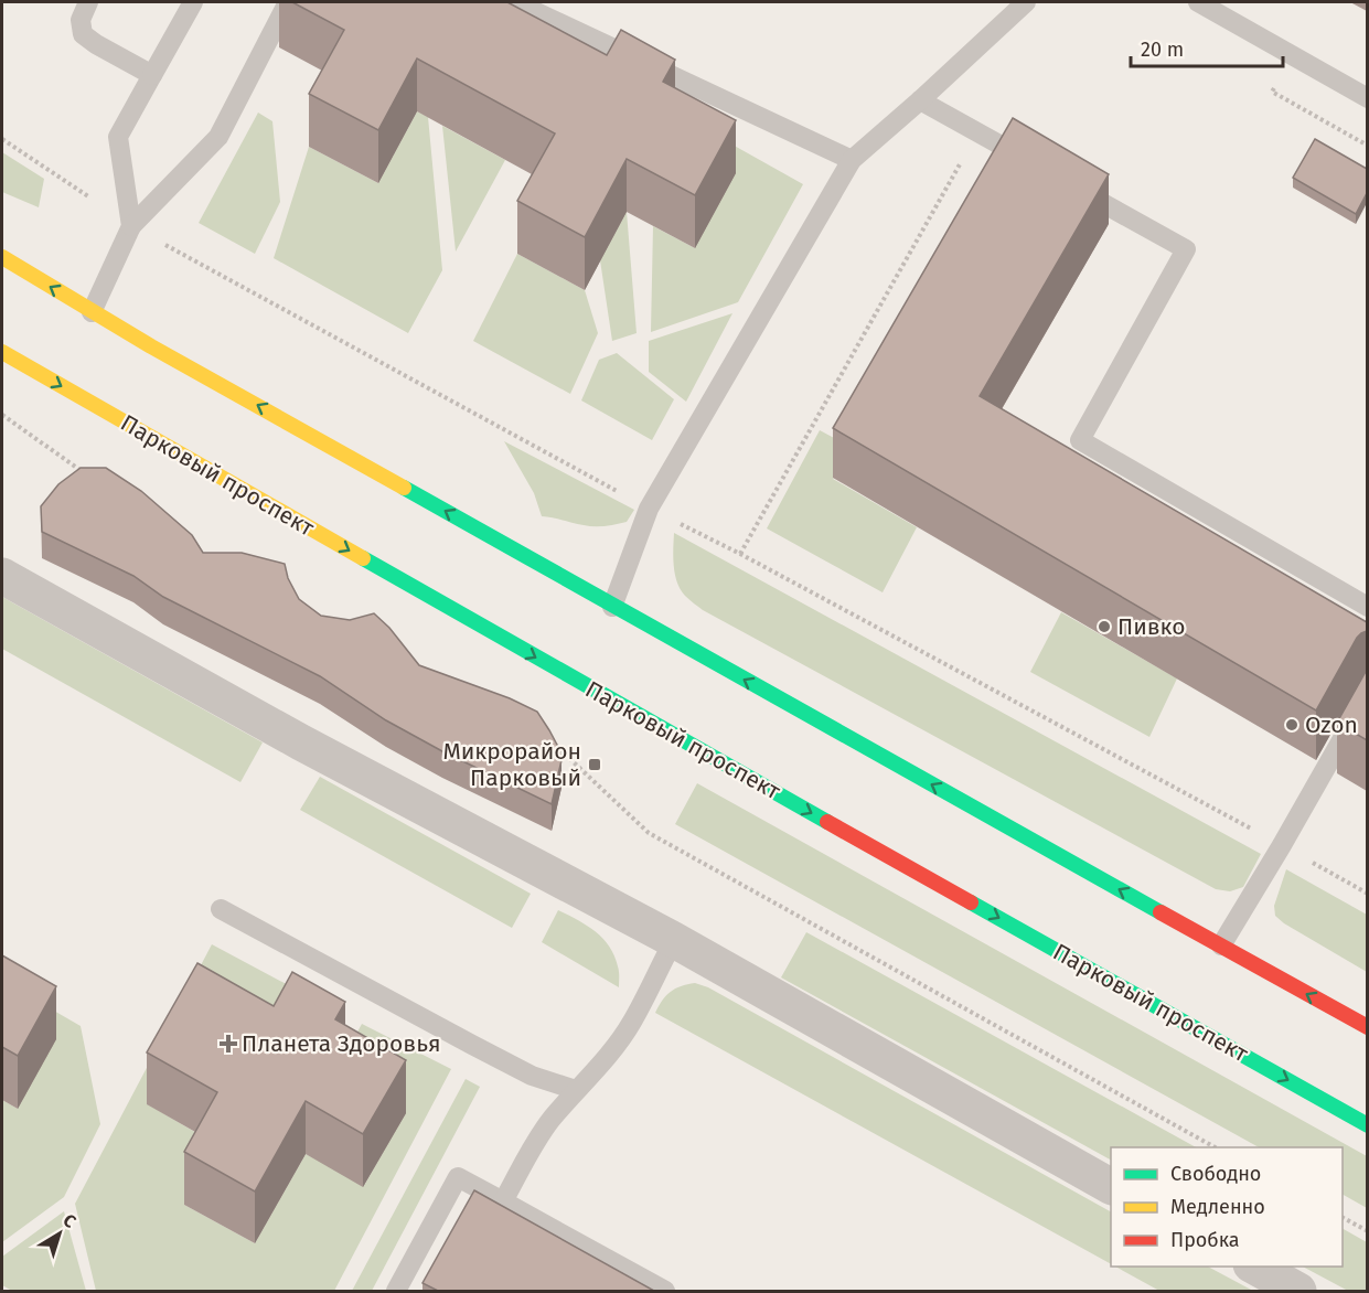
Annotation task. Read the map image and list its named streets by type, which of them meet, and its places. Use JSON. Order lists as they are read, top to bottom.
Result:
{
  "streets": {
    "main road": ["Парковый проспект"]
  },
  "places": {
    "other": ["Пивко", "Ozon"],
    "transit": ["Микрорайон Парковый"],
    "health": ["Планета Здоровья"]
  },
  "legend": ["Свободно", "Медленно", "Пробка"],
  "scale_bar": "20 m",
  "north": "top right"
}
